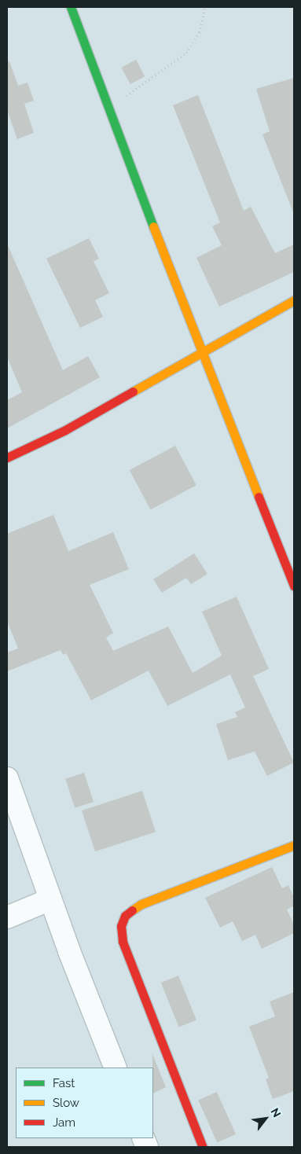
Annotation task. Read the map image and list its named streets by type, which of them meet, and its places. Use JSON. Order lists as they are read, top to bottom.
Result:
{
  "legend": ["Fast", "Slow", "Jam"],
  "north": "top right"
}
